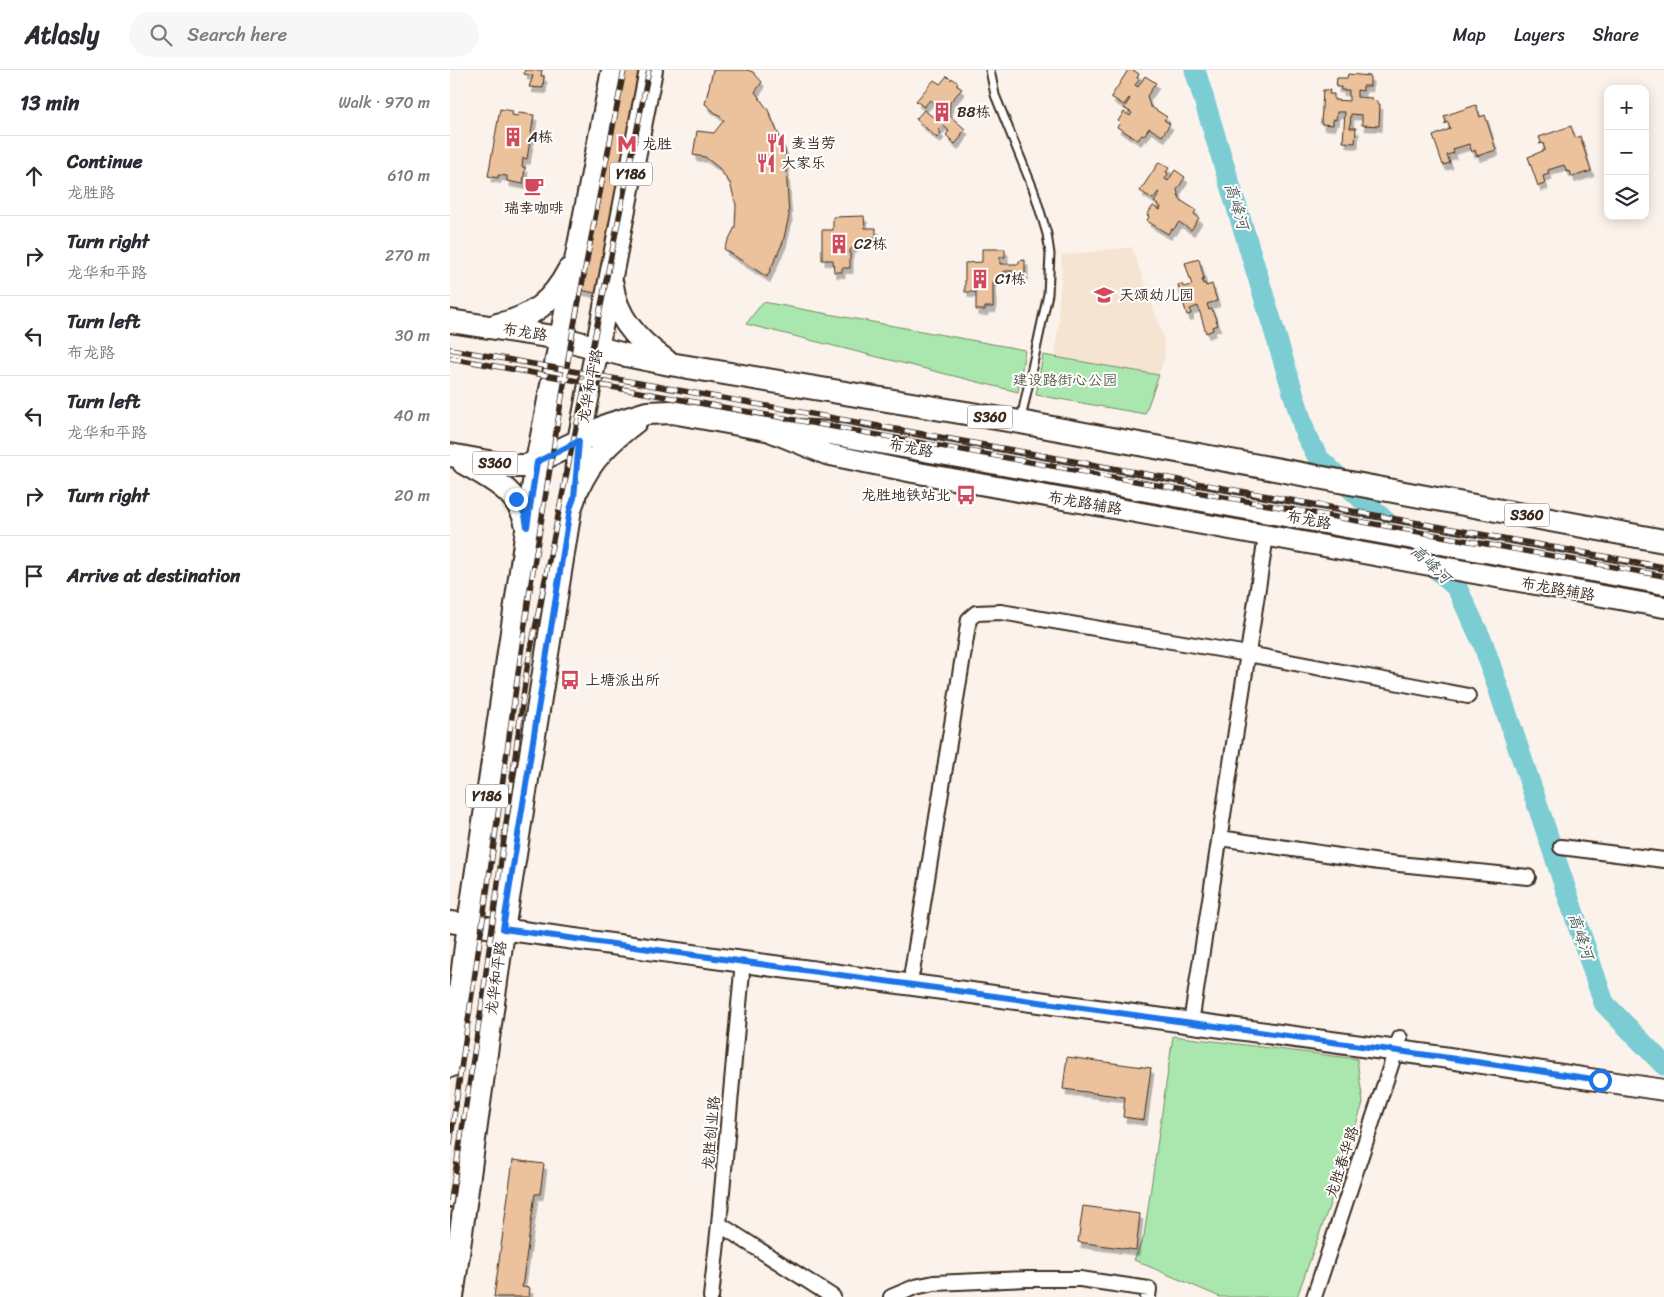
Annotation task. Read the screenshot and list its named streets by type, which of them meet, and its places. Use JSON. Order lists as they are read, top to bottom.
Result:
{
  "streets": {
    "main road": [
      "Y186",
      "布龙路",
      "龙华和平路",
      "S360",
      "布龙路辅路"
    ],
    "street": ["龙胜创业路", "龙胜春华路"]
  },
  "crossings": [
    ["Y186", "布龙路"],
    ["布龙路", "龙华和平路"],
    ["布龙路", "布龙路辅路"]
  ],
  "water": ["高峰河"],
  "parks": ["建设路街心公园"],
  "places": {
    "building": [
      "B8栋",
      "A栋",
      "C2栋",
      "C1栋"
    ],
    "restaurant": ["麦当劳", "大家乐"],
    "metro station": ["龙胜"],
    "cafe": ["瑞幸咖啡"],
    "school or university": ["天颂幼儿园"],
    "bus stop": ["龙胜地铁站北", "上塘派出所"]
  },
  "page": {
    "header": "Atlasly",
    "search": "Search here",
    "nav": ["Map", "Layers", "Share"],
    "heading": ["13 min", "Walk · 970 m"],
    "map_buttons": ["+", "−"],
    "list": [
      ["Continue", "龙胜路", "610 m"],
      ["Turn right", "龙华和平路", "270 m"],
      ["Turn left", "布龙路", "30 m"],
      ["Turn left", "龙华和平路", "40 m"],
      ["Turn right", "20 m"],
      "Arrive at destination"
    ]
  }
}
